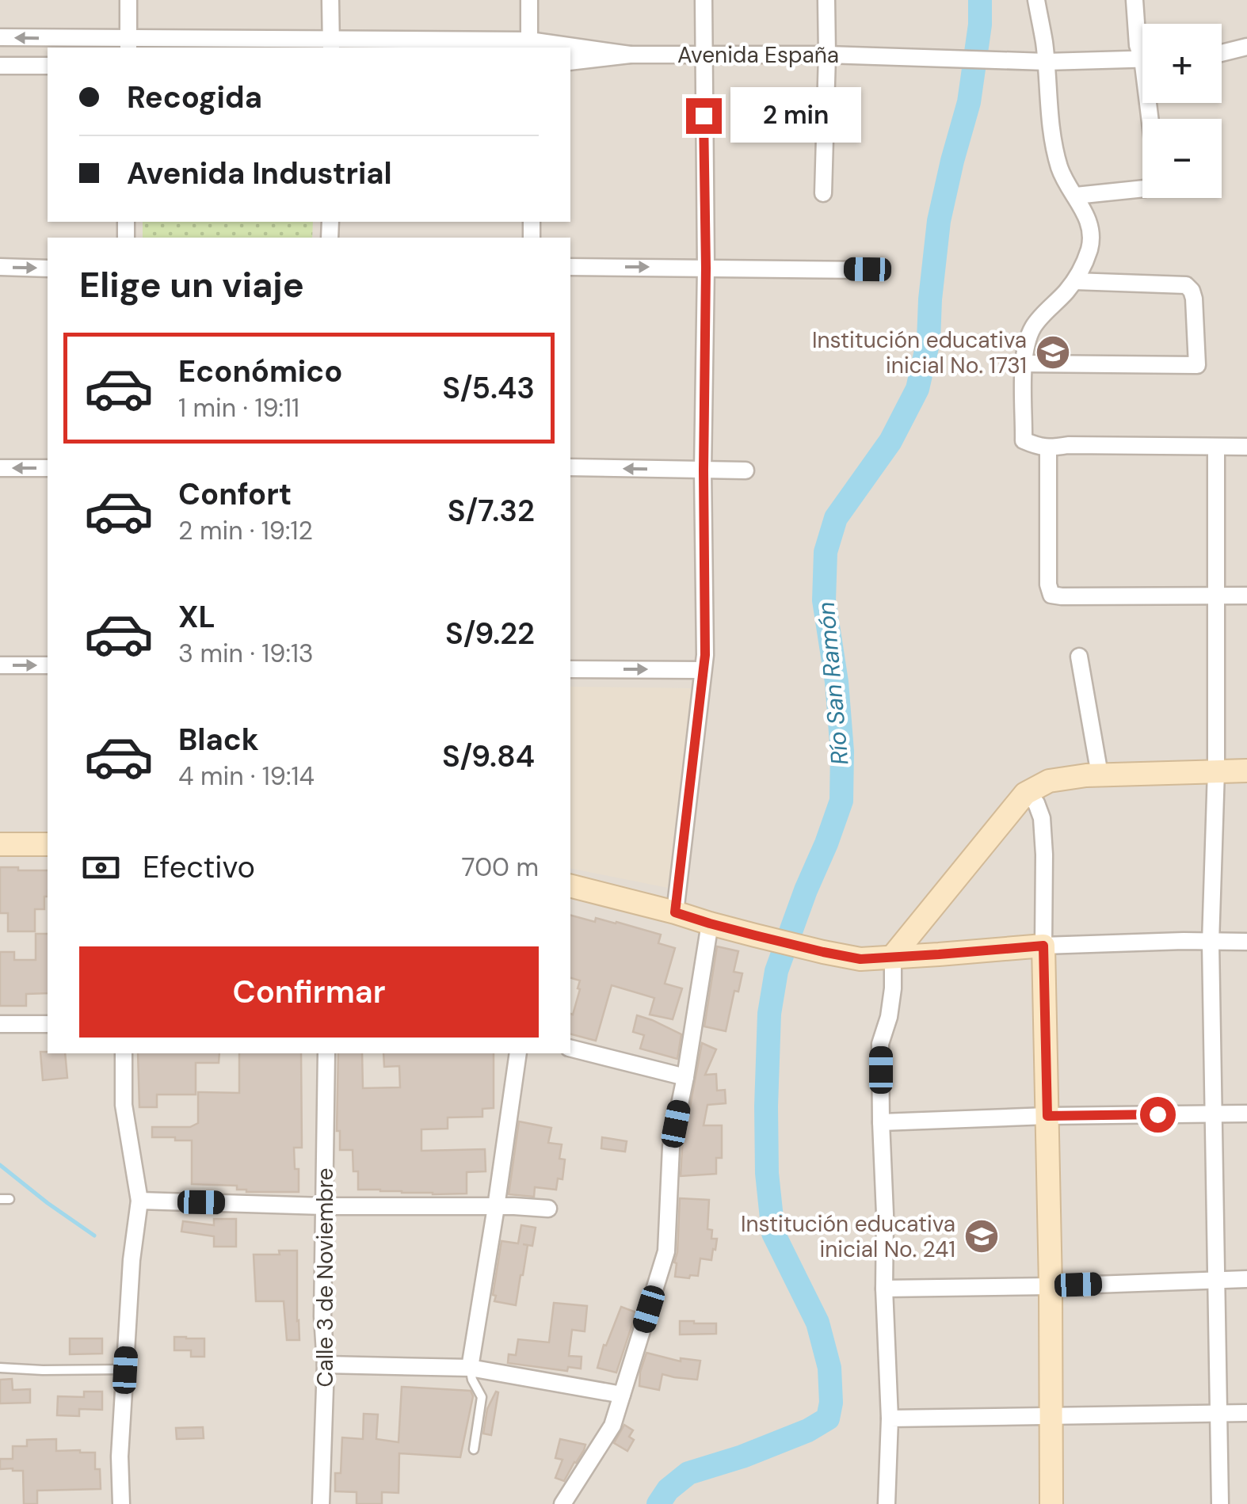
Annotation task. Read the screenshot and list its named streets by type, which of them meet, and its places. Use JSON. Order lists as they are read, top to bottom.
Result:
{
  "streets": {
    "street": ["Avenida España", "Calle 3 de Noviembre"]
  },
  "water": ["Río San Ramón"],
  "places": {
    "school or university": ["Institución educativa inicial No. 1731", "Institución educativa inicial No. 241"]
  },
  "page": {
    "map_buttons": ["+", "−"],
    "banner": ["Recogida", "Avenida Industrial"],
    "bubble": "2 min",
    "heading": "Elige un viaje",
    "list": [
      {
        "name": "Económico",
        "note": "1 min · 19:11",
        "value": "S/5.43"
      },
      {
        "name": "Confort",
        "note": "2 min · 19:12",
        "value": "S/7.32"
      },
      {
        "name": "XL",
        "note": "3 min · 19:13",
        "value": "S/9.22"
      },
      {
        "name": "Black",
        "note": "4 min · 19:14",
        "value": "S/9.84"
      }
    ],
    "pay": ["Efectivo", "700 m"],
    "buttons": "Confirmar"
  }
}
